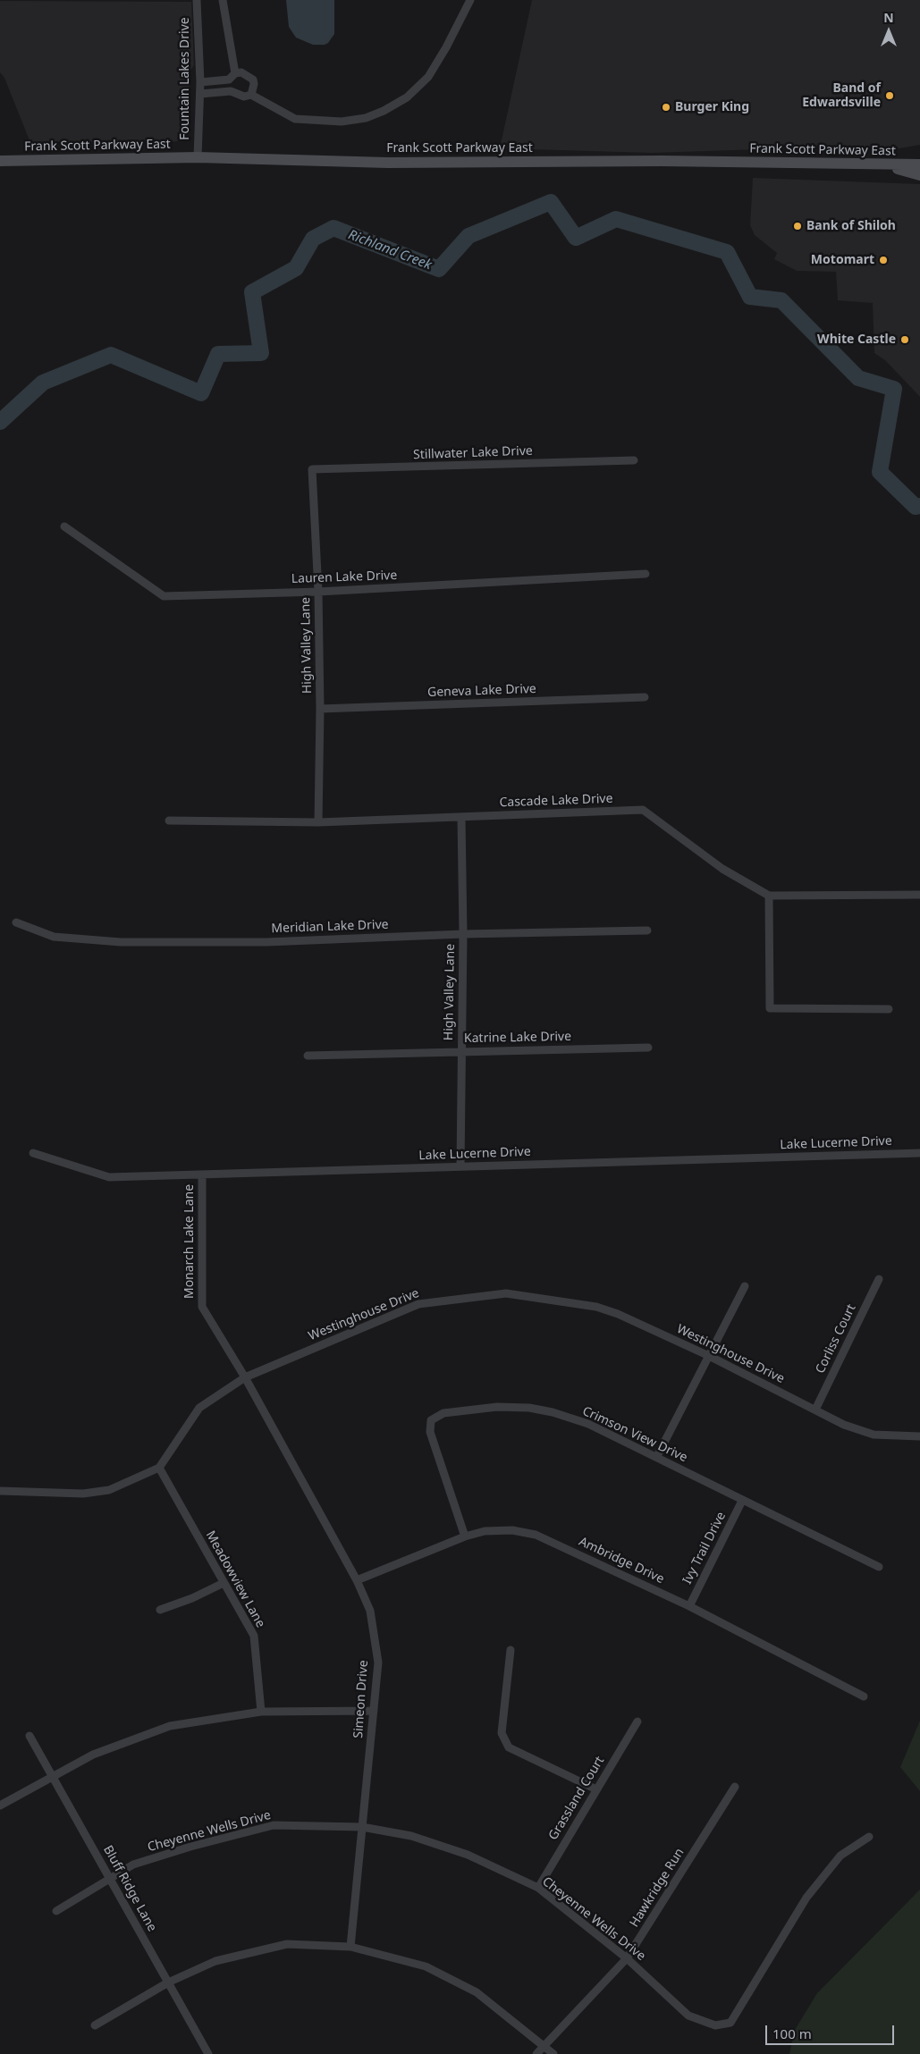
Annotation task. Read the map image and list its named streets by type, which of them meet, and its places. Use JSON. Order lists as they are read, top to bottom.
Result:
{
  "streets": {
    "main road": ["Frank Scott Parkway East"],
    "street": [
      "Fountain Lakes Drive",
      "Stillwater Lake Drive",
      "Lauren Lake Drive",
      "High Valley Lane",
      "Geneva Lake Drive",
      "Cascade Lake Drive",
      "Meridian Lake Drive",
      "Katrine Lake Drive",
      "Lake Lucerne Drive",
      "Monarch Lake Lane",
      "Westinghouse Drive",
      "Corliss Court",
      "Crimson View Drive",
      "Ivy Trail Drive",
      "Ambridge Drive",
      "Meadowview Lane",
      "Simeon Drive",
      "Grassland Court",
      "Cheyenne Wells Drive",
      "Hawkridge Run",
      "Bluff Ridge Lane"
    ]
  },
  "crossings": [
    ["Fountain Lakes Drive", "Frank Scott Parkway East"],
    ["Stillwater Lake Drive", "High Valley Lane"],
    ["Lauren Lake Drive", "High Valley Lane"],
    ["High Valley Lane", "Geneva Lake Drive"],
    ["High Valley Lane", "Cascade Lake Drive"],
    ["High Valley Lane", "Meridian Lake Drive"],
    ["High Valley Lane", "Katrine Lake Drive"],
    ["High Valley Lane", "Lake Lucerne Drive"],
    ["Lake Lucerne Drive", "Monarch Lake Lane"],
    ["Monarch Lake Lane", "Westinghouse Drive"],
    ["Monarch Lake Lane", "Simeon Drive"],
    ["Westinghouse Drive", "Corliss Court"],
    ["Westinghouse Drive", "Meadowview Lane"],
    ["Westinghouse Drive", "Simeon Drive"],
    ["Crimson View Drive", "Ivy Trail Drive"],
    ["Crimson View Drive", "Ambridge Drive"],
    ["Ivy Trail Drive", "Ambridge Drive"],
    ["Ambridge Drive", "Simeon Drive"],
    ["Simeon Drive", "Cheyenne Wells Drive"],
    ["Grassland Court", "Cheyenne Wells Drive"],
    ["Cheyenne Wells Drive", "Hawkridge Run"],
    ["Cheyenne Wells Drive", "Bluff Ridge Lane"]
  ],
  "water": ["Richland Creek"],
  "places": [
    "Band of Edwardsville",
    "Burger King",
    "Bank of Shiloh",
    "Motomart",
    "White Castle"
  ],
  "scale_bar": "100 m",
  "north": "top"
}
